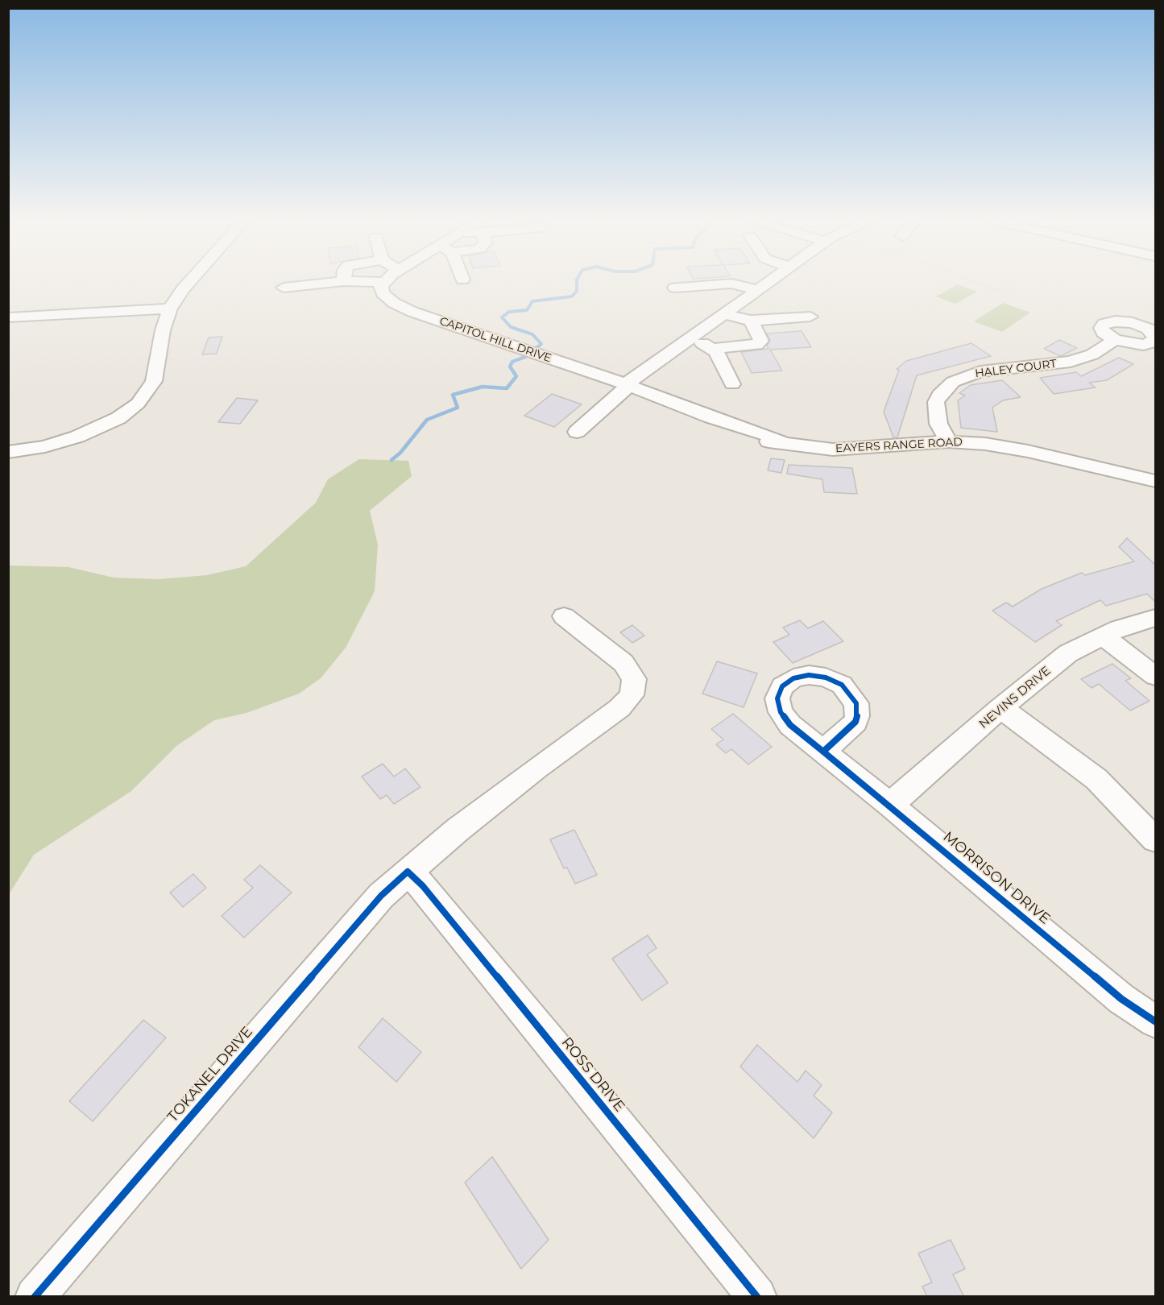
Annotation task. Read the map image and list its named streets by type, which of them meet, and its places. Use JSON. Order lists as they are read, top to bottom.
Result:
{
  "streets": {
    "street": [
      "CAPITOL HILL DRIVE",
      "HALEY COURT",
      "EAYERS RANGE ROAD",
      "NEVINS DRIVE",
      "MORRISON DRIVE",
      "TOKANEL DRIVE",
      "ROSS DRIVE"
    ]
  },
  "crossings": [
    ["CAPITOL HILL DRIVE", "EAYERS RANGE ROAD"],
    ["HALEY COURT", "EAYERS RANGE ROAD"],
    ["NEVINS DRIVE", "MORRISON DRIVE"],
    ["TOKANEL DRIVE", "ROSS DRIVE"]
  ]
}
